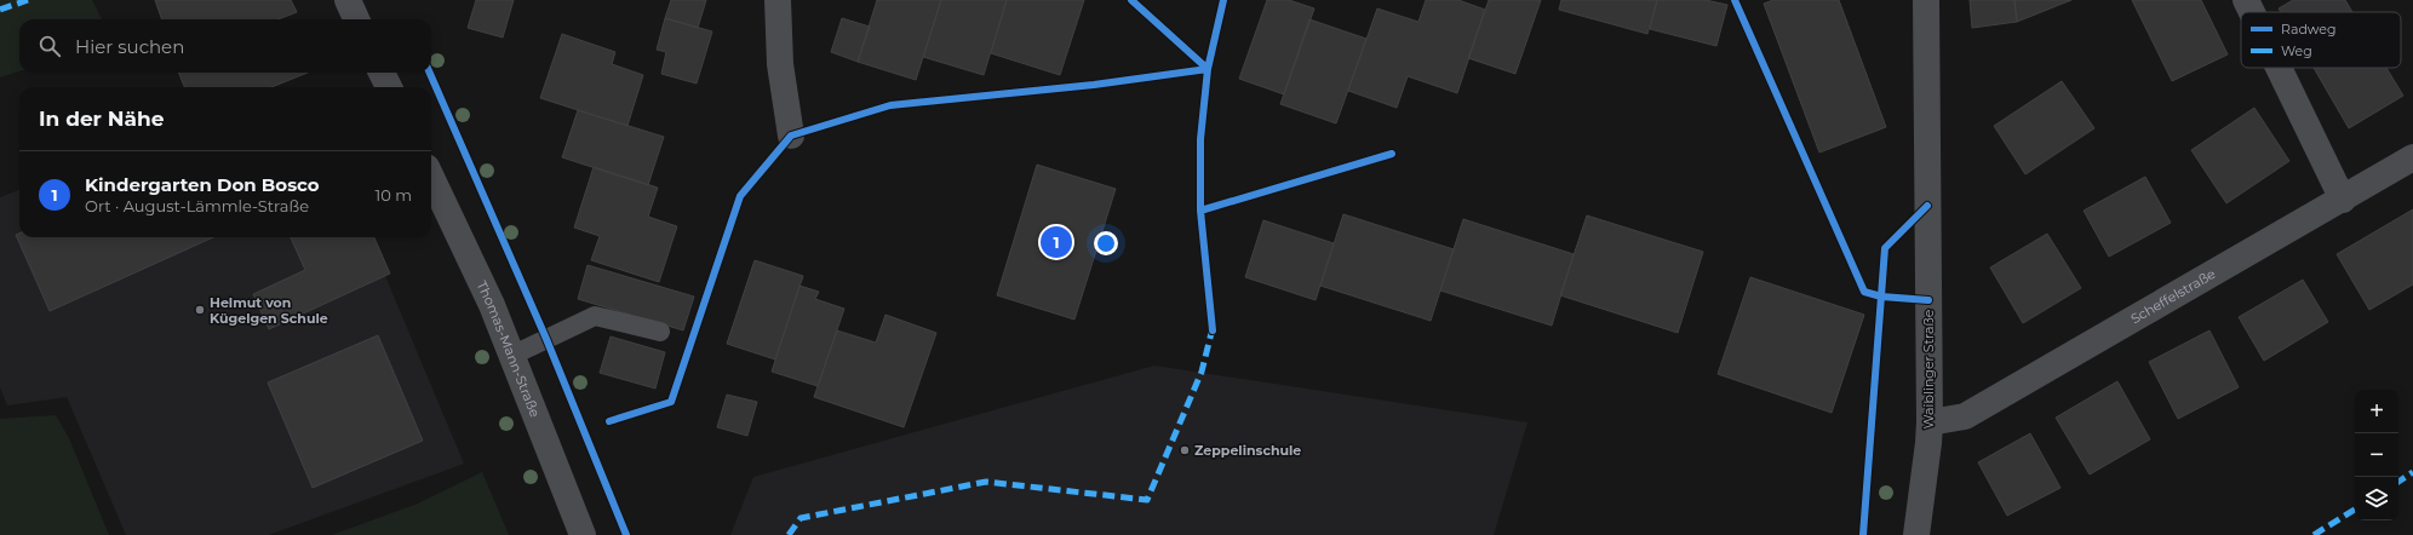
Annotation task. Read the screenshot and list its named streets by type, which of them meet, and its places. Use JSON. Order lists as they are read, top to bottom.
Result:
{
  "streets": {
    "street": ["Scheffelstraße", "Thomas-Mann-Straße", "Waiblinger Straße"]
  },
  "crossings": [
    ["Scheffelstraße", "Waiblinger Straße"]
  ],
  "places": ["Helmut von Kügelgen Schule", "Zeppelinschule"],
  "legend": ["Radweg", "Weg"],
  "page": {
    "search": "Hier suchen",
    "heading": "In der Nähe",
    "list": [
      {
        "mark": "1",
        "name": "Kindergarten Don Bosco",
        "note": "Ort · August-Lämmle-Straße",
        "value": "10 m"
      }
    ],
    "pins": "1",
    "map_buttons": ["+", "−"]
  }
}
